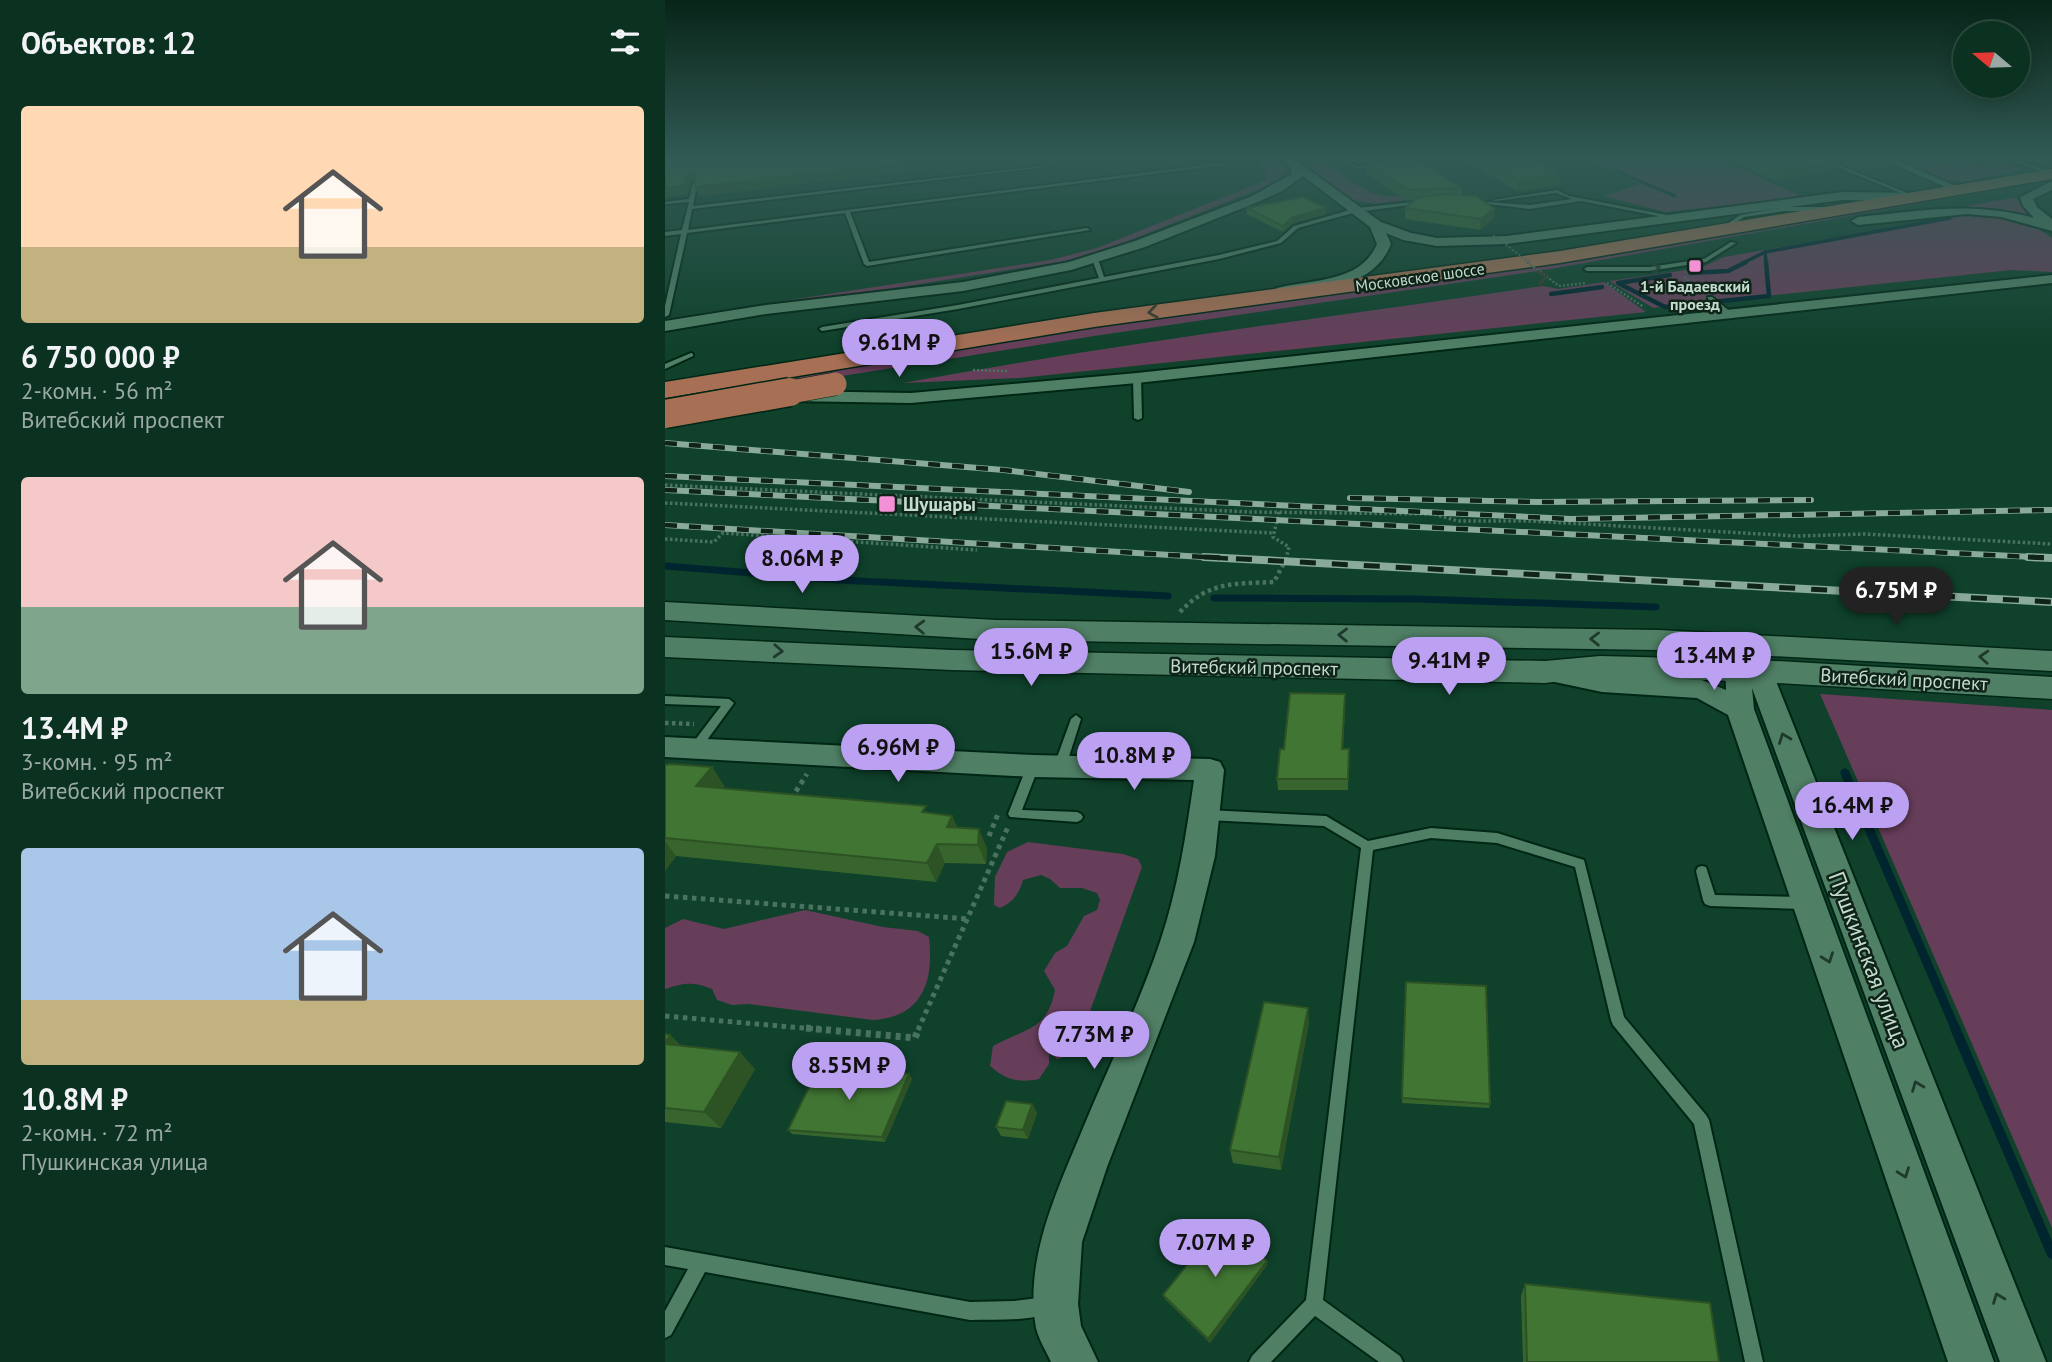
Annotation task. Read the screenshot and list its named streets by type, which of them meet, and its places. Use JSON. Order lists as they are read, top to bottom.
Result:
{
  "streets": {
    "highway": ["Московское шоссе"],
    "main road": ["Витебский проспект"],
    "street": ["Пушкинская улица"]
  },
  "crossings": [
    ["Витебский проспект", "Пушкинская улица"]
  ],
  "places": {
    "transit": ["1-й Бадаевский проезд", "Шушары"]
  },
  "north": "left",
  "page": {
    "heading": "Объектов: 12",
    "list": [
      {
        "name": "6 750 000 ₽",
        "note": "2-комн. · 56 m² · Витебский проспект"
      },
      {
        "name": "13.4M ₽",
        "note": "3-комн. · 95 m² · Витебский проспект"
      },
      {
        "name": "10.8M ₽",
        "note": "2-комн. · 72 m² · Пушкинская улица"
      }
    ],
    "price": [
      "9.61M ₽",
      "8.06M ₽",
      "6.75M ₽",
      "15.6M ₽",
      "13.4M ₽",
      "9.41M ₽",
      "6.96M ₽",
      "10.8M ₽",
      "16.4M ₽",
      "7.73M ₽",
      "8.55M ₽",
      "7.07M ₽"
    ]
  }
}
